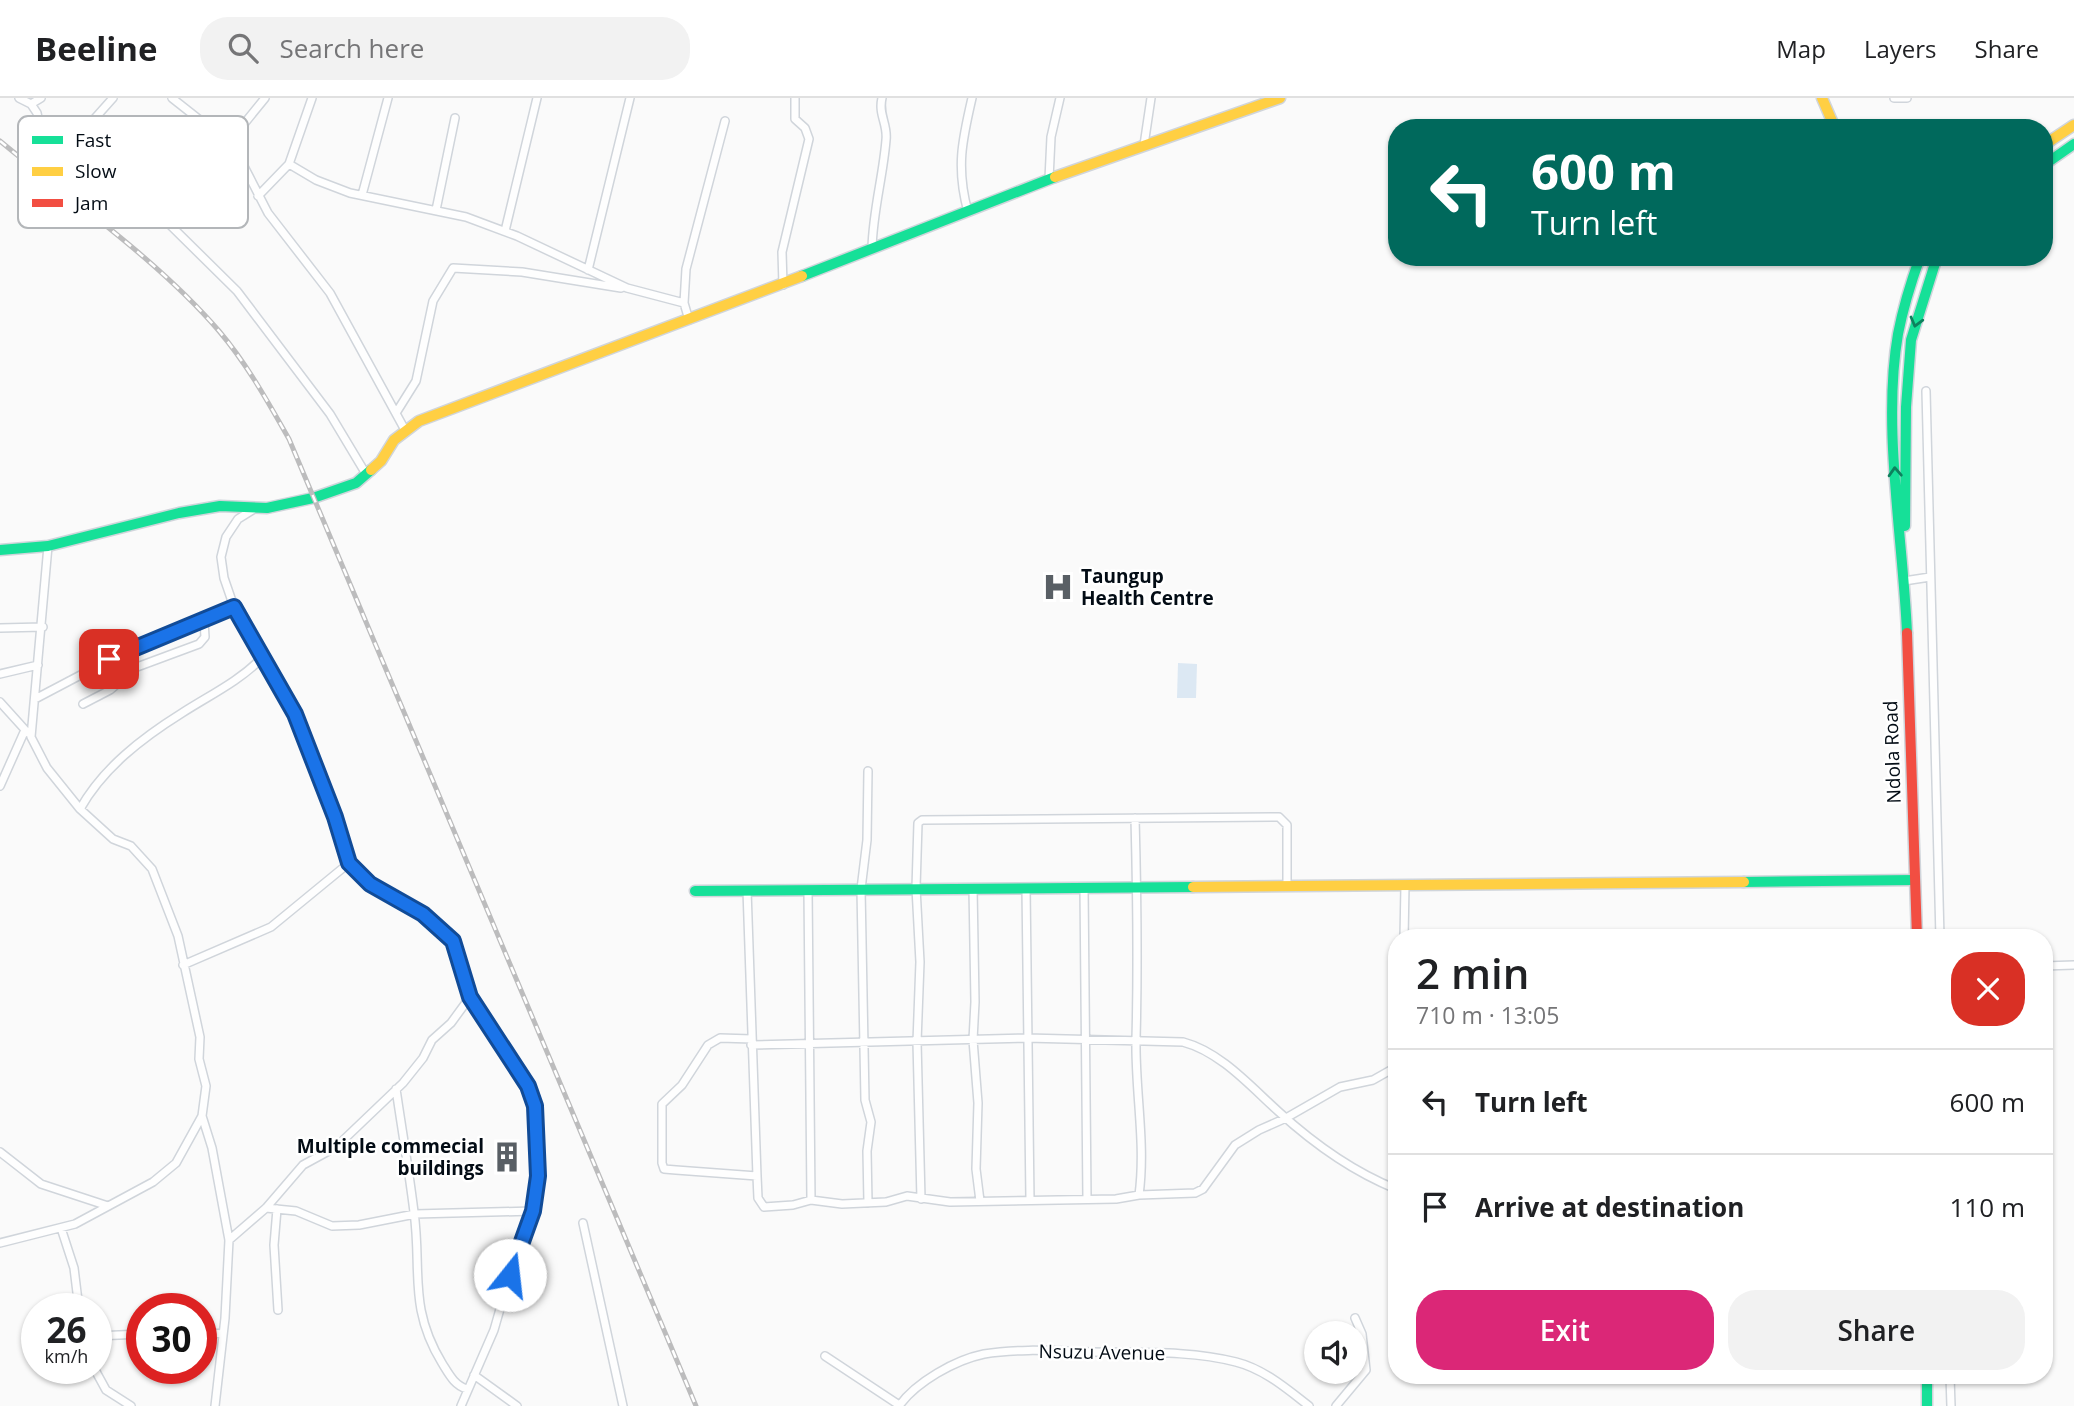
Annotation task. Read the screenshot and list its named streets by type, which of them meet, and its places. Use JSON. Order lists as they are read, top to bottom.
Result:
{
  "streets": {
    "street": ["Ndola Road", "Nsuzu Avenue"]
  },
  "places": {
    "hospital": ["Taungup Health Centre"],
    "building": ["Multiple commecial buildings"]
  },
  "legend": ["Fast", "Slow", "Jam"],
  "page": {
    "header": "Beeline",
    "search": "Search here",
    "nav": ["Map", "Layers", "Share"],
    "turn": ["600 m", "Turn left"],
    "heading": ["2 min", "710 m · 13:05"],
    "list": [
      {
        "name": "Turn left",
        "value": "600 m"
      },
      {
        "name": "Arrive at destination",
        "value": "110 m"
      }
    ],
    "buttons": ["Exit", "Share"],
    "speed": "26 km/h",
    "limit": "30"
  }
}
